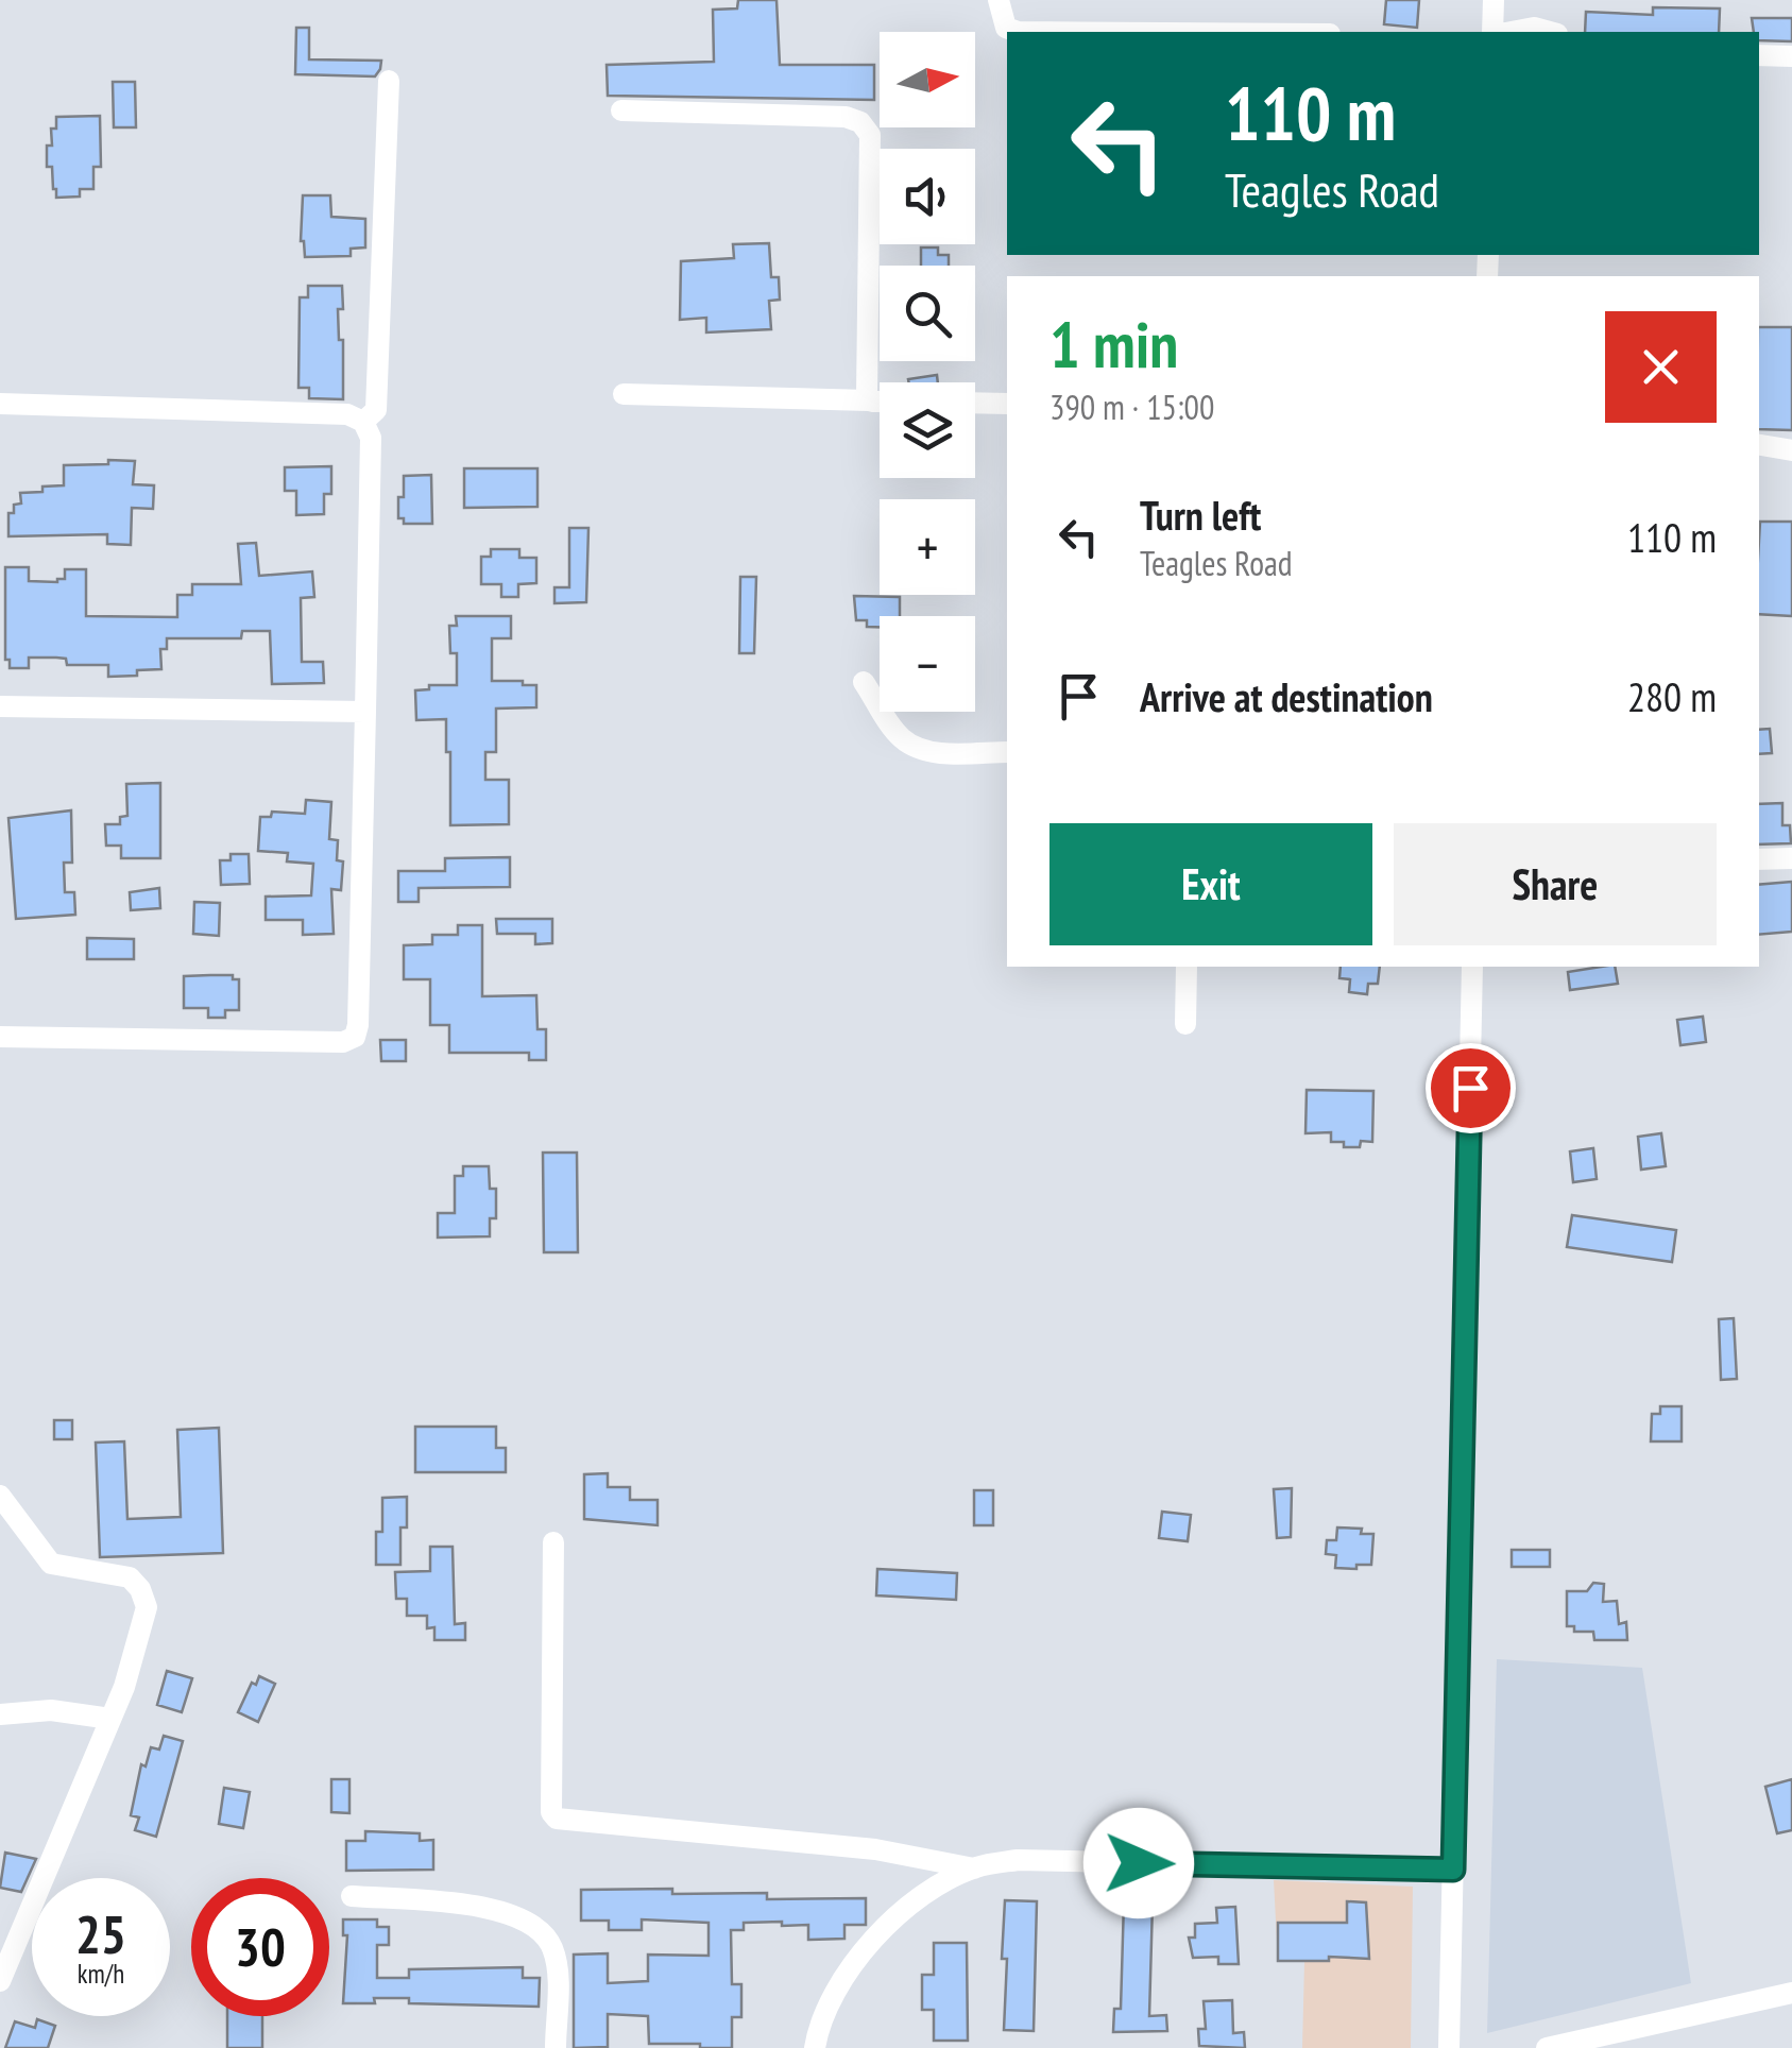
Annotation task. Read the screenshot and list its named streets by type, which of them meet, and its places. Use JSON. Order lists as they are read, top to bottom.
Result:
{
  "north": "right",
  "page": {
    "map_buttons": ["+", "−"],
    "turn": ["110 m", "Teagles Road"],
    "heading": ["1 min", "390 m · 15:00"],
    "list": [
      {
        "name": "Turn left",
        "note": "Teagles Road",
        "value": "110 m"
      },
      {
        "name": "Arrive at destination",
        "value": "280 m"
      }
    ],
    "buttons": ["Exit", "Share"],
    "speed": "25 km/h",
    "limit": "30"
  }
}
